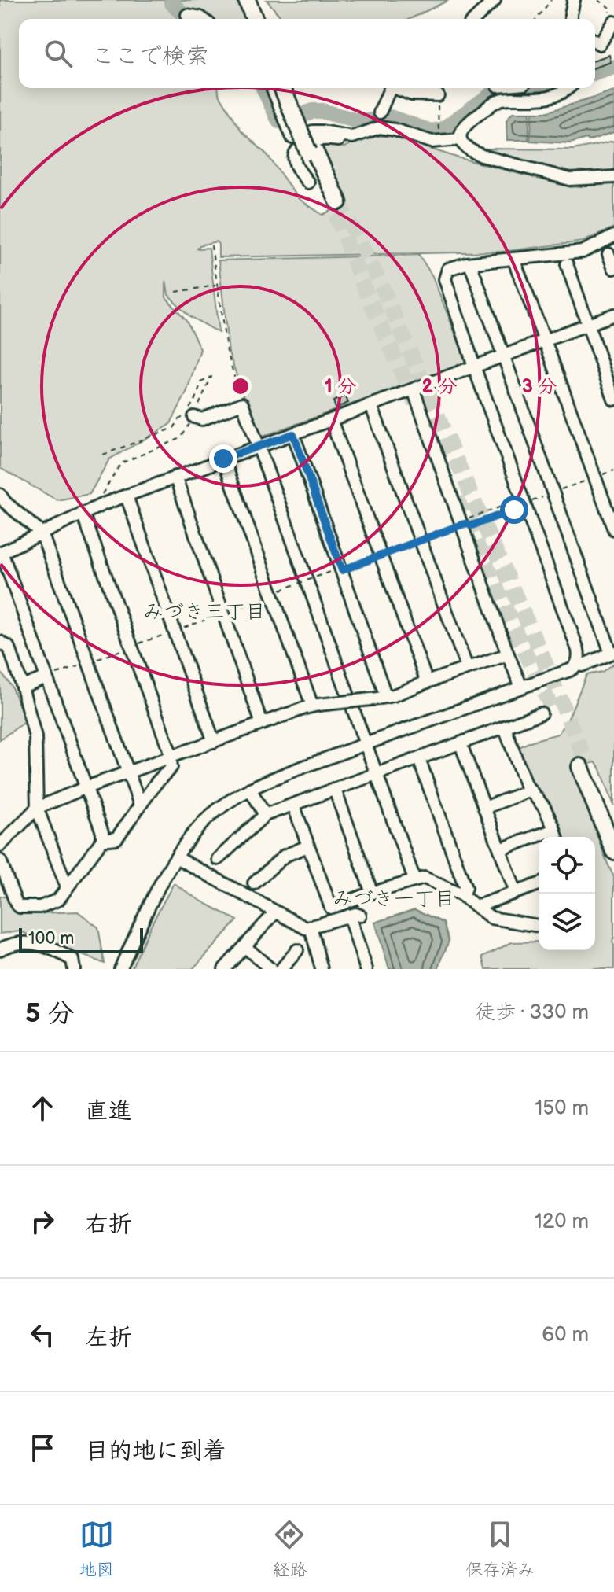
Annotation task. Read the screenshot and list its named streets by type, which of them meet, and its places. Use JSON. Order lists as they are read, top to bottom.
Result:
{
  "districts": ["みづき三丁目", "みづき一丁目"],
  "scale_bar": "100 m",
  "page": {
    "search": "ここで検索",
    "scale": "100 m",
    "heading": ["5 分", "徒歩 · 330 m"],
    "list": [
      ["直進", "150 m"],
      ["右折", "120 m"],
      ["左折", "60 m"],
      "目的地に到着"
    ],
    "nav": ["地図", "経路", "保存済み"]
  },
  "rings": ["1 分", "2 分", "3 分"]
}
